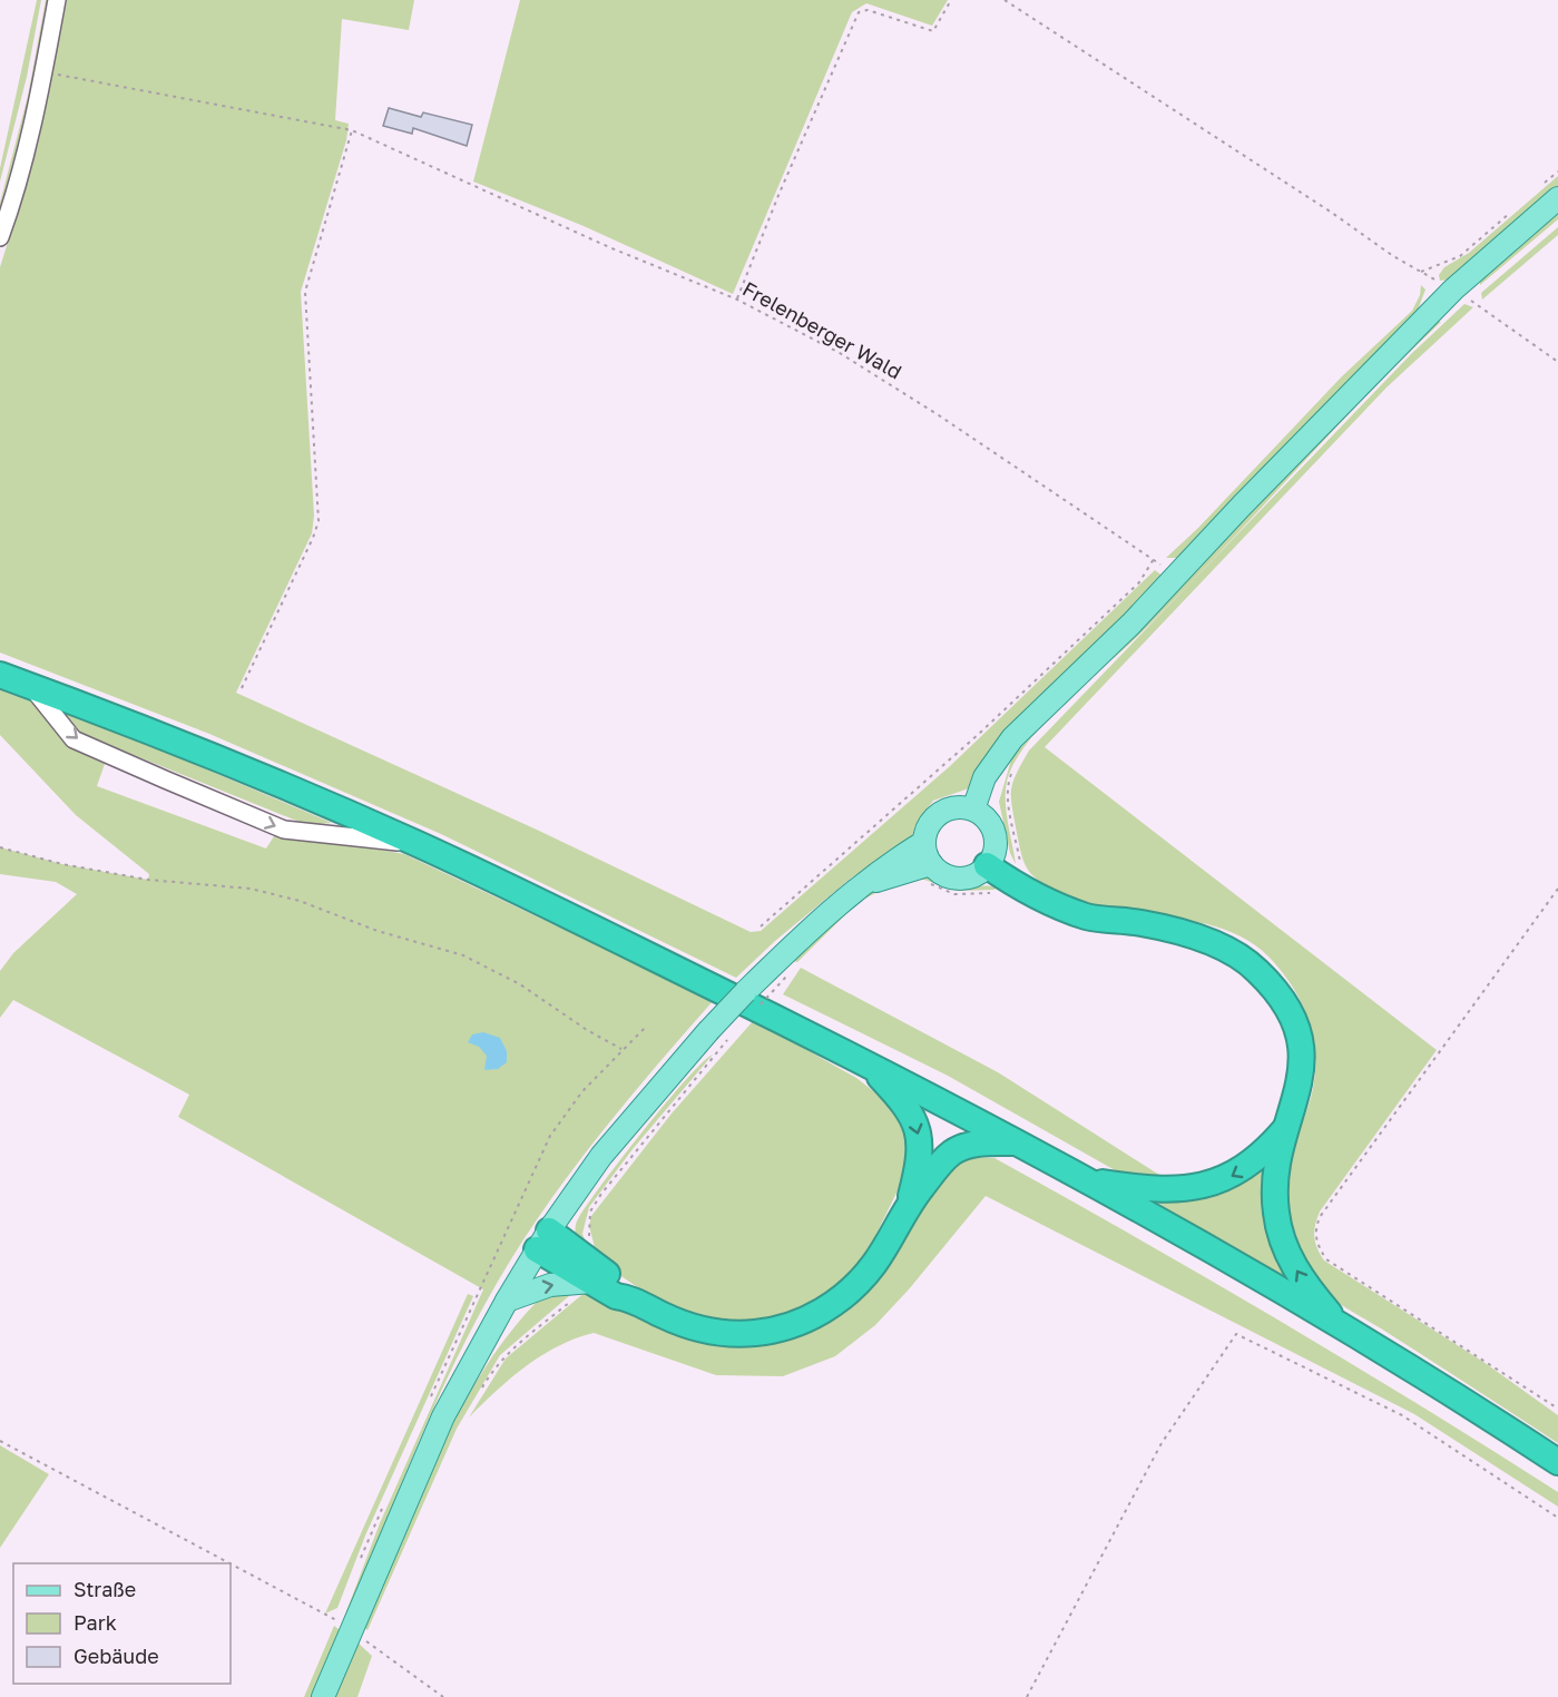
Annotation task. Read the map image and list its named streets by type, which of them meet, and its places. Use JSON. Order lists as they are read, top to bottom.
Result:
{
  "streets": {
    "path": ["Frelenberger Wald"]
  },
  "legend": ["Straße", "Park", "Gebäude"]
}
